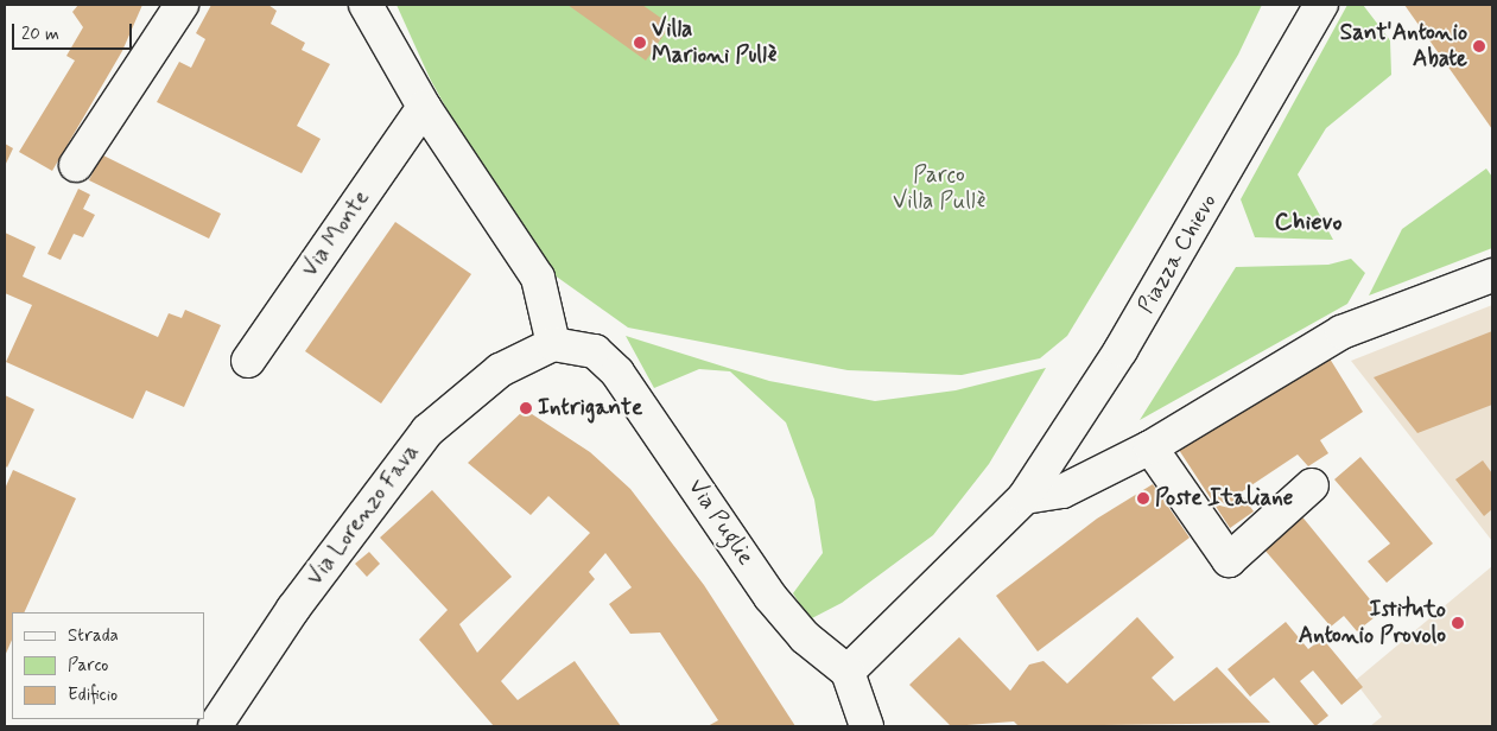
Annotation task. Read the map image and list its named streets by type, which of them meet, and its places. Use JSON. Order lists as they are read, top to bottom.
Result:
{
  "streets": {
    "street": [
      "Via Monte",
      "Piazza Chievo",
      "Via Lorenzo Fava",
      "Via Puglie"
    ]
  },
  "crossings": [
    ["Piazza Chievo", "Via Puglie"],
    ["Via Lorenzo Fava", "Via Puglie"]
  ],
  "districts": ["Chievo"],
  "parks": ["Parco Villa Pullè"],
  "places": [
    "Villa Marioni Pullè",
    "Sant'Antonio Abate",
    "Intrigante",
    "Poste Italiane",
    "Istituto Antonio Provolo"
  ],
  "legend": ["Strada", "Parco", "Edificio"],
  "scale_bar": "20 m"
}
